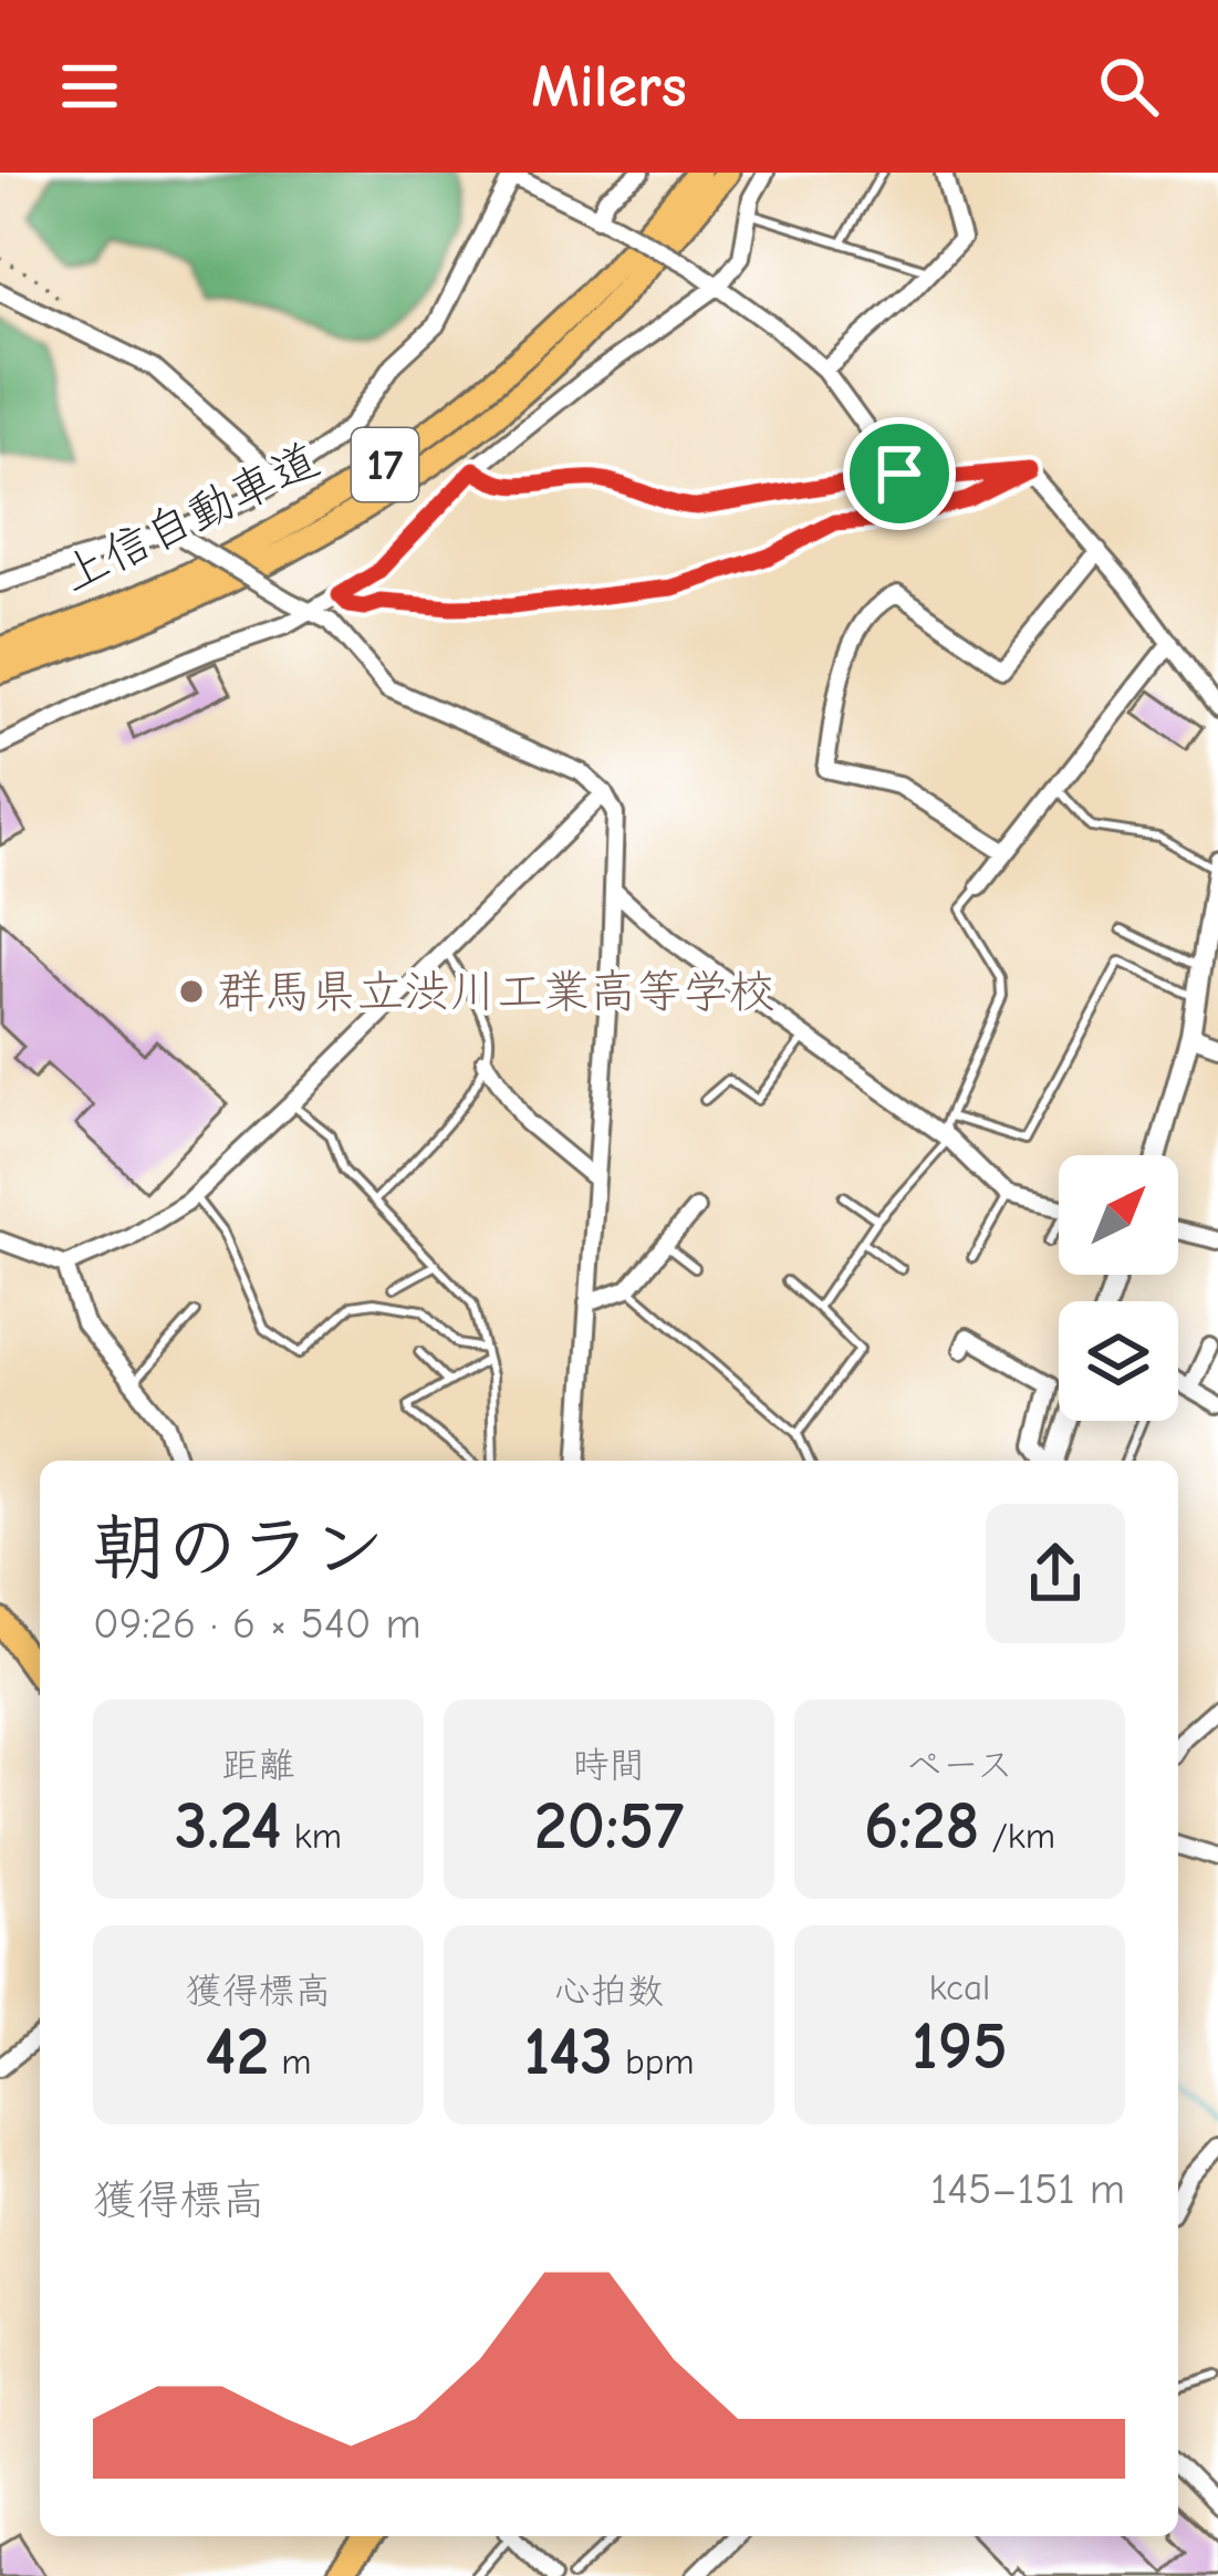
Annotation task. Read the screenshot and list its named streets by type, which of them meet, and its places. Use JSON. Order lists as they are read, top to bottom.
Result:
{
  "streets": {
    "main road": ["17", "上信自動車道"]
  },
  "places": ["群馬県立渋川工業高等学校"],
  "north": "top right",
  "page": {
    "header": "Milers",
    "heading": ["朝のラン", "09:26 · 6 × 540 m"],
    "stats": [
      ["距離", "3.24 km"],
      ["時間", "20:57"],
      ["ペース", "6:28 /km"],
      ["獲得標高", "42 m"],
      ["心拍数", "143 bpm"],
      ["kcal", "195"]
    ],
    "chart": ["獲得標高", "145–151 m"]
  }
}
